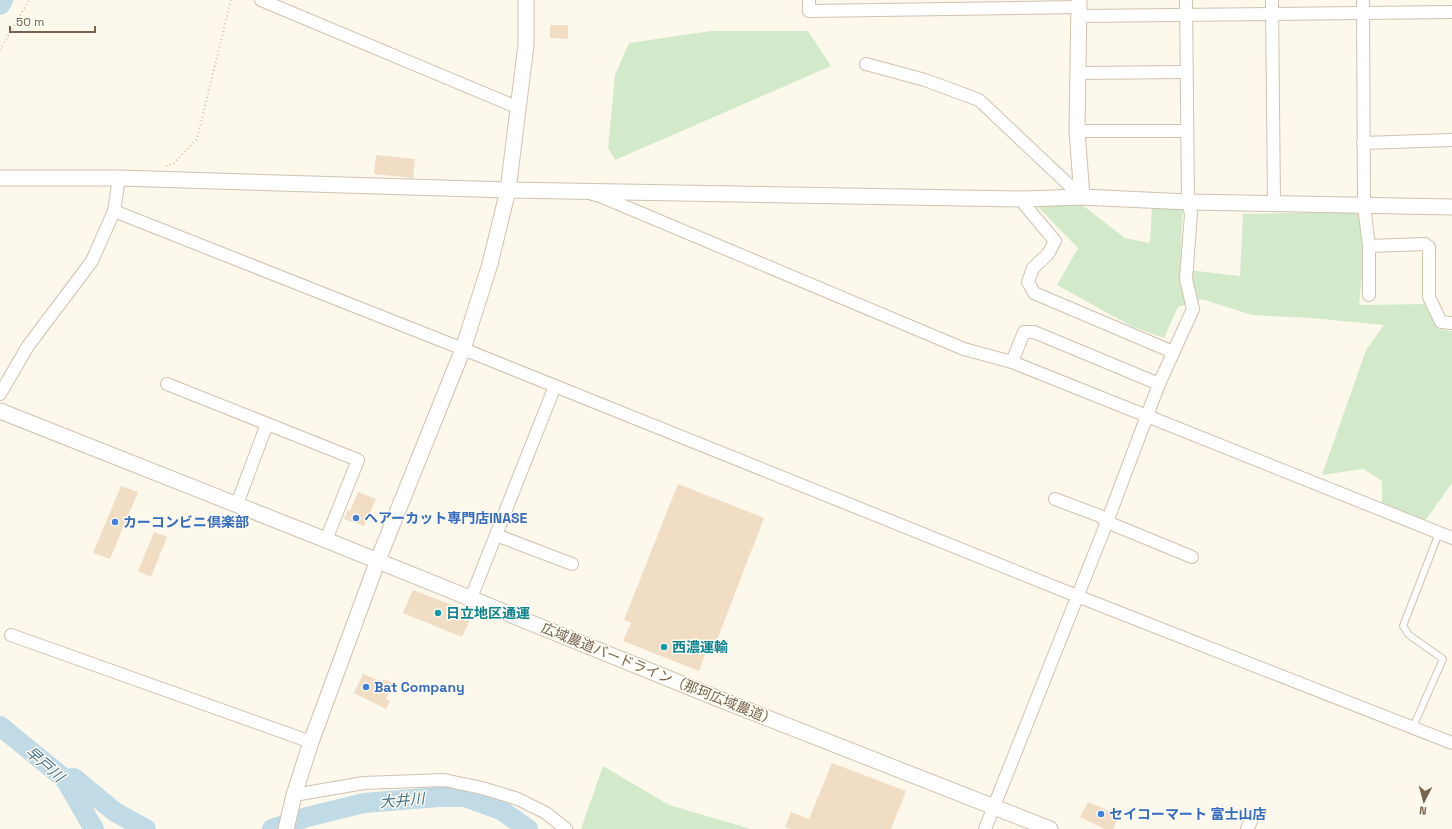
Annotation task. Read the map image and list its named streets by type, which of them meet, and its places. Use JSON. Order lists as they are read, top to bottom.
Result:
{
  "streets": {
    "street": ["広域農道バードライン（那珂広域農道）"]
  },
  "water": ["早戸川", "大井川"],
  "places": [
    "ヘアーカット専門店INASE",
    "カーコンビニ倶楽部",
    "日立地区通運",
    "西濃運輸",
    "Bat Company",
    "セイコーマート 富士山店"
  ],
  "scale_bar": "50 m",
  "north": "bottom"
}
